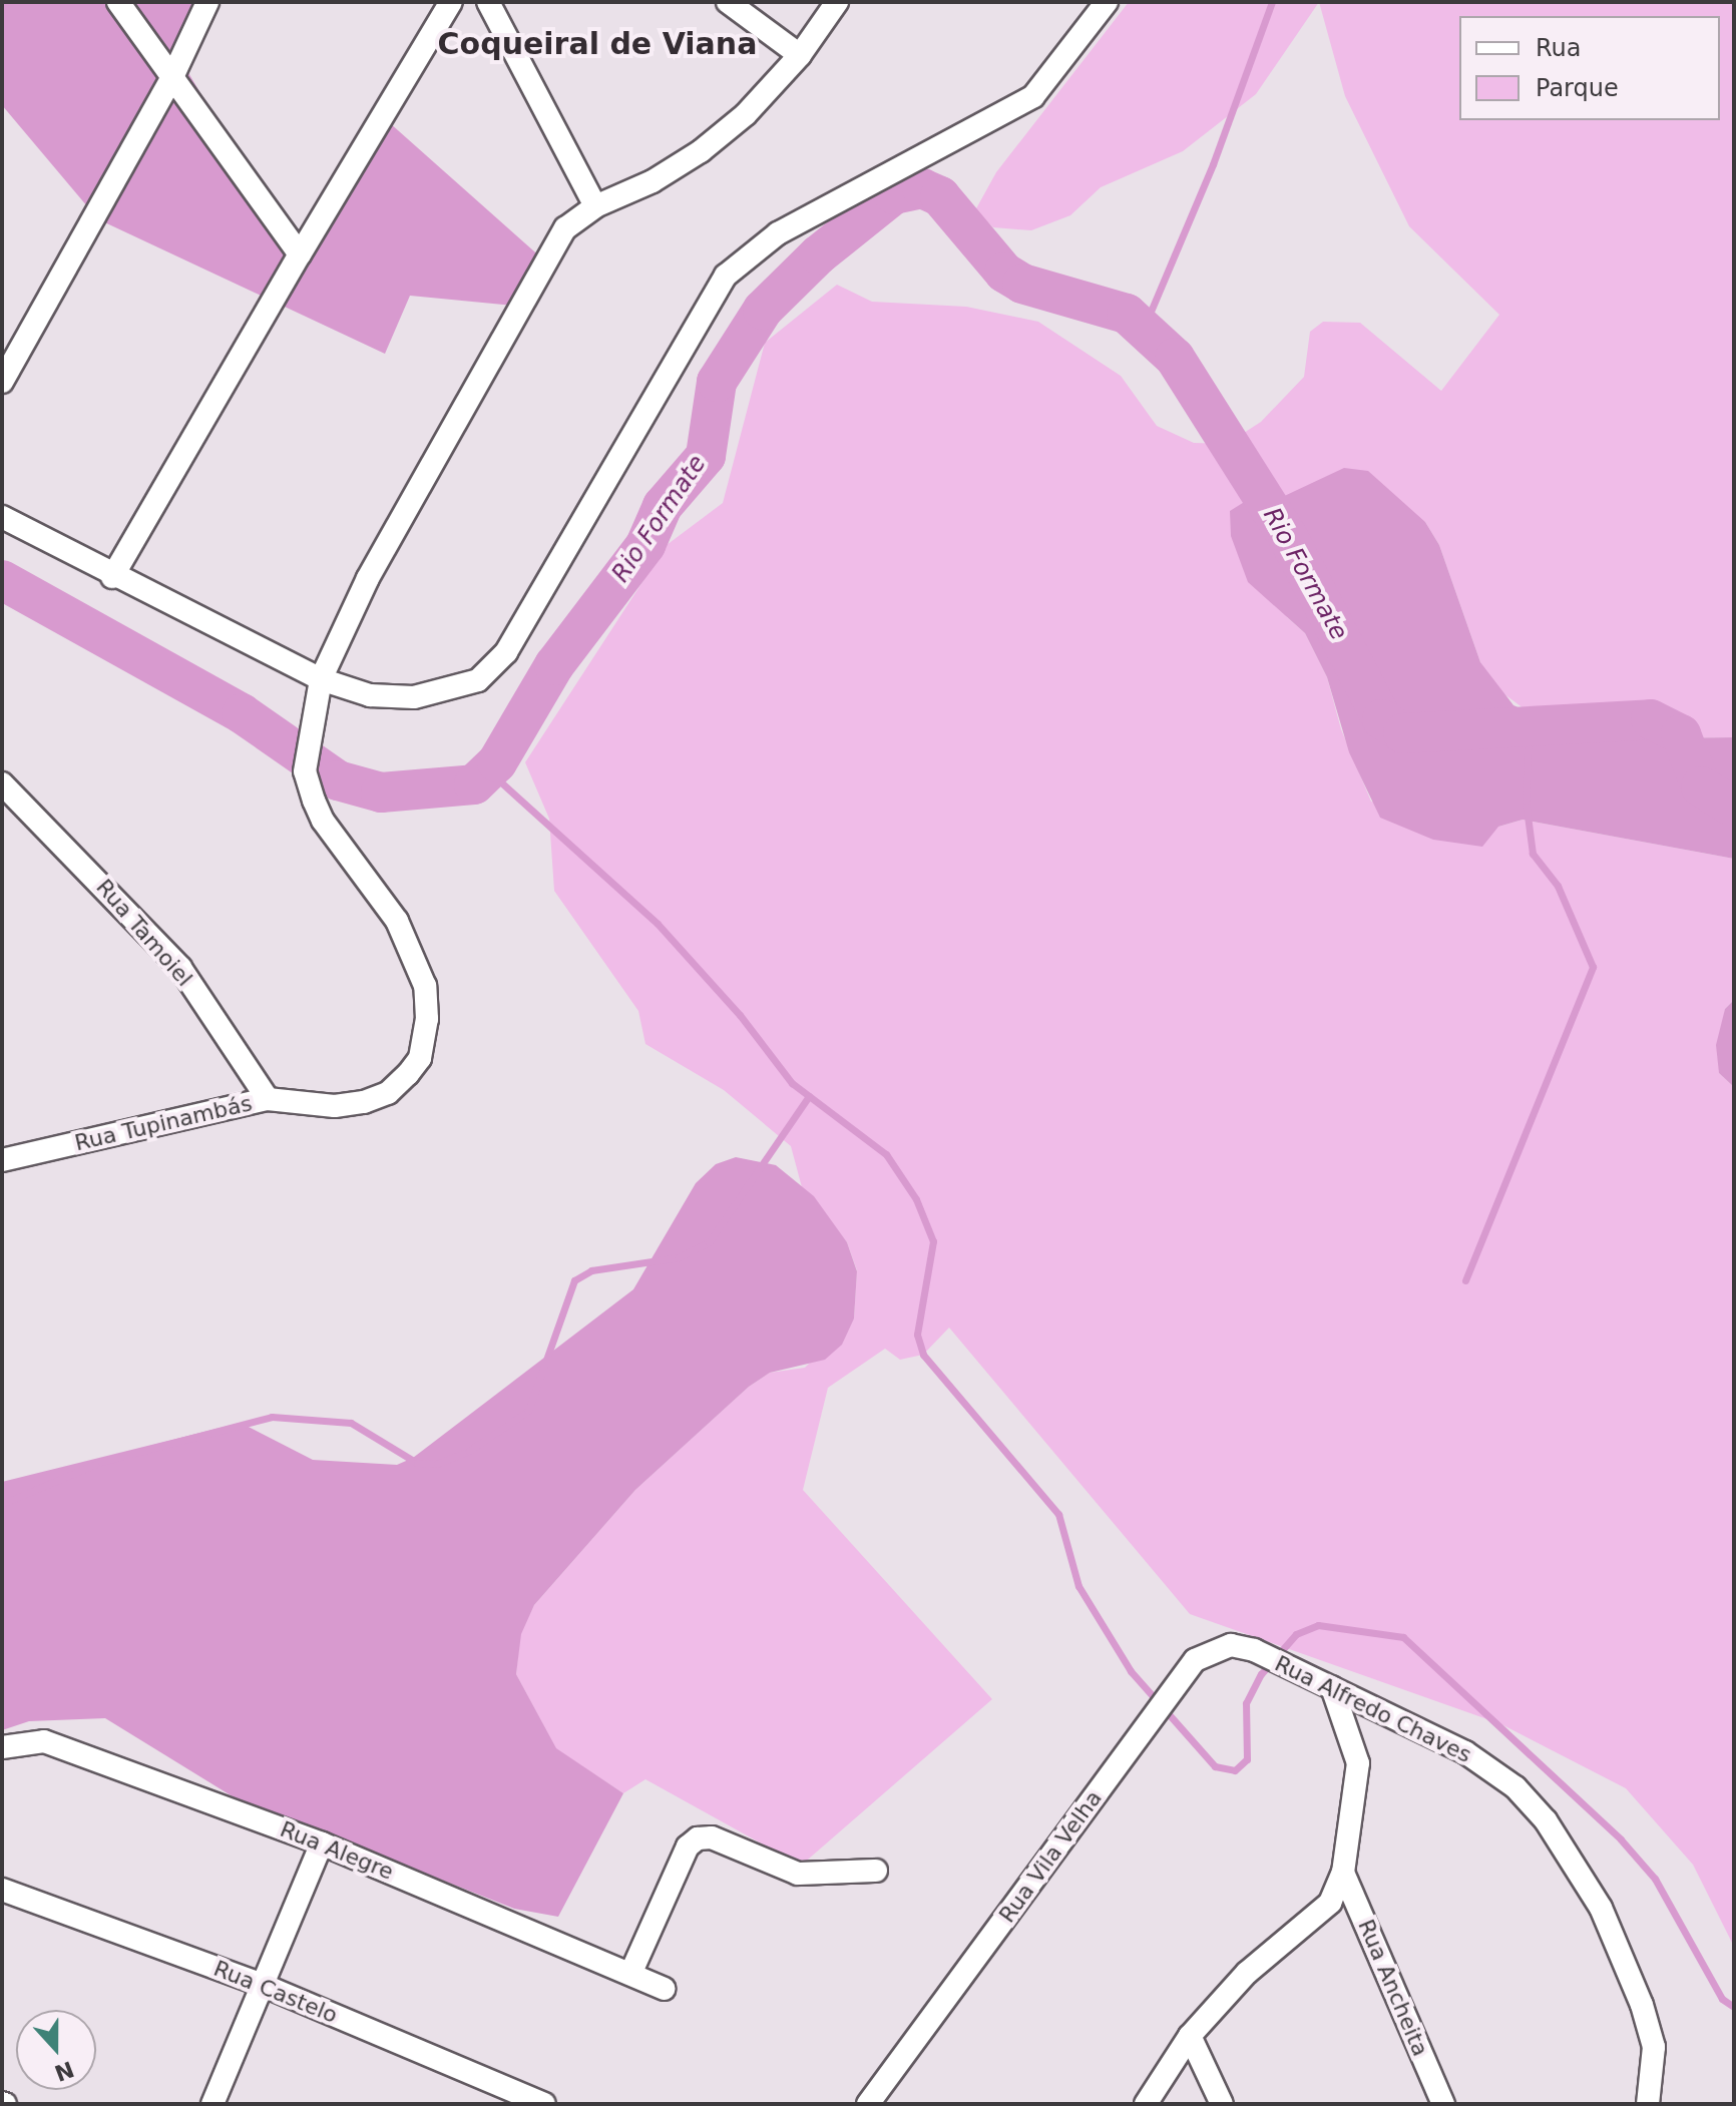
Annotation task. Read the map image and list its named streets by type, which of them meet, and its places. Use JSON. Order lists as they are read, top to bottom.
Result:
{
  "streets": {
    "street": [
      "Rua Tamoiel",
      "Rua Tupinambás",
      "Rua Alfredo Chaves",
      "Rua Alegre",
      "Rua Vila Velha",
      "Rua Ancheita",
      "Rua Castelo"
    ]
  },
  "crossings": [
    ["Rua Tamoiel", "Rua Tupinambás"],
    ["Rua Alfredo Chaves", "Rua Vila Velha"]
  ],
  "districts": ["Coqueiral de Viana"],
  "water": ["Rio Formate"],
  "legend": ["Rua", "Parque"],
  "north": "bottom"
}
